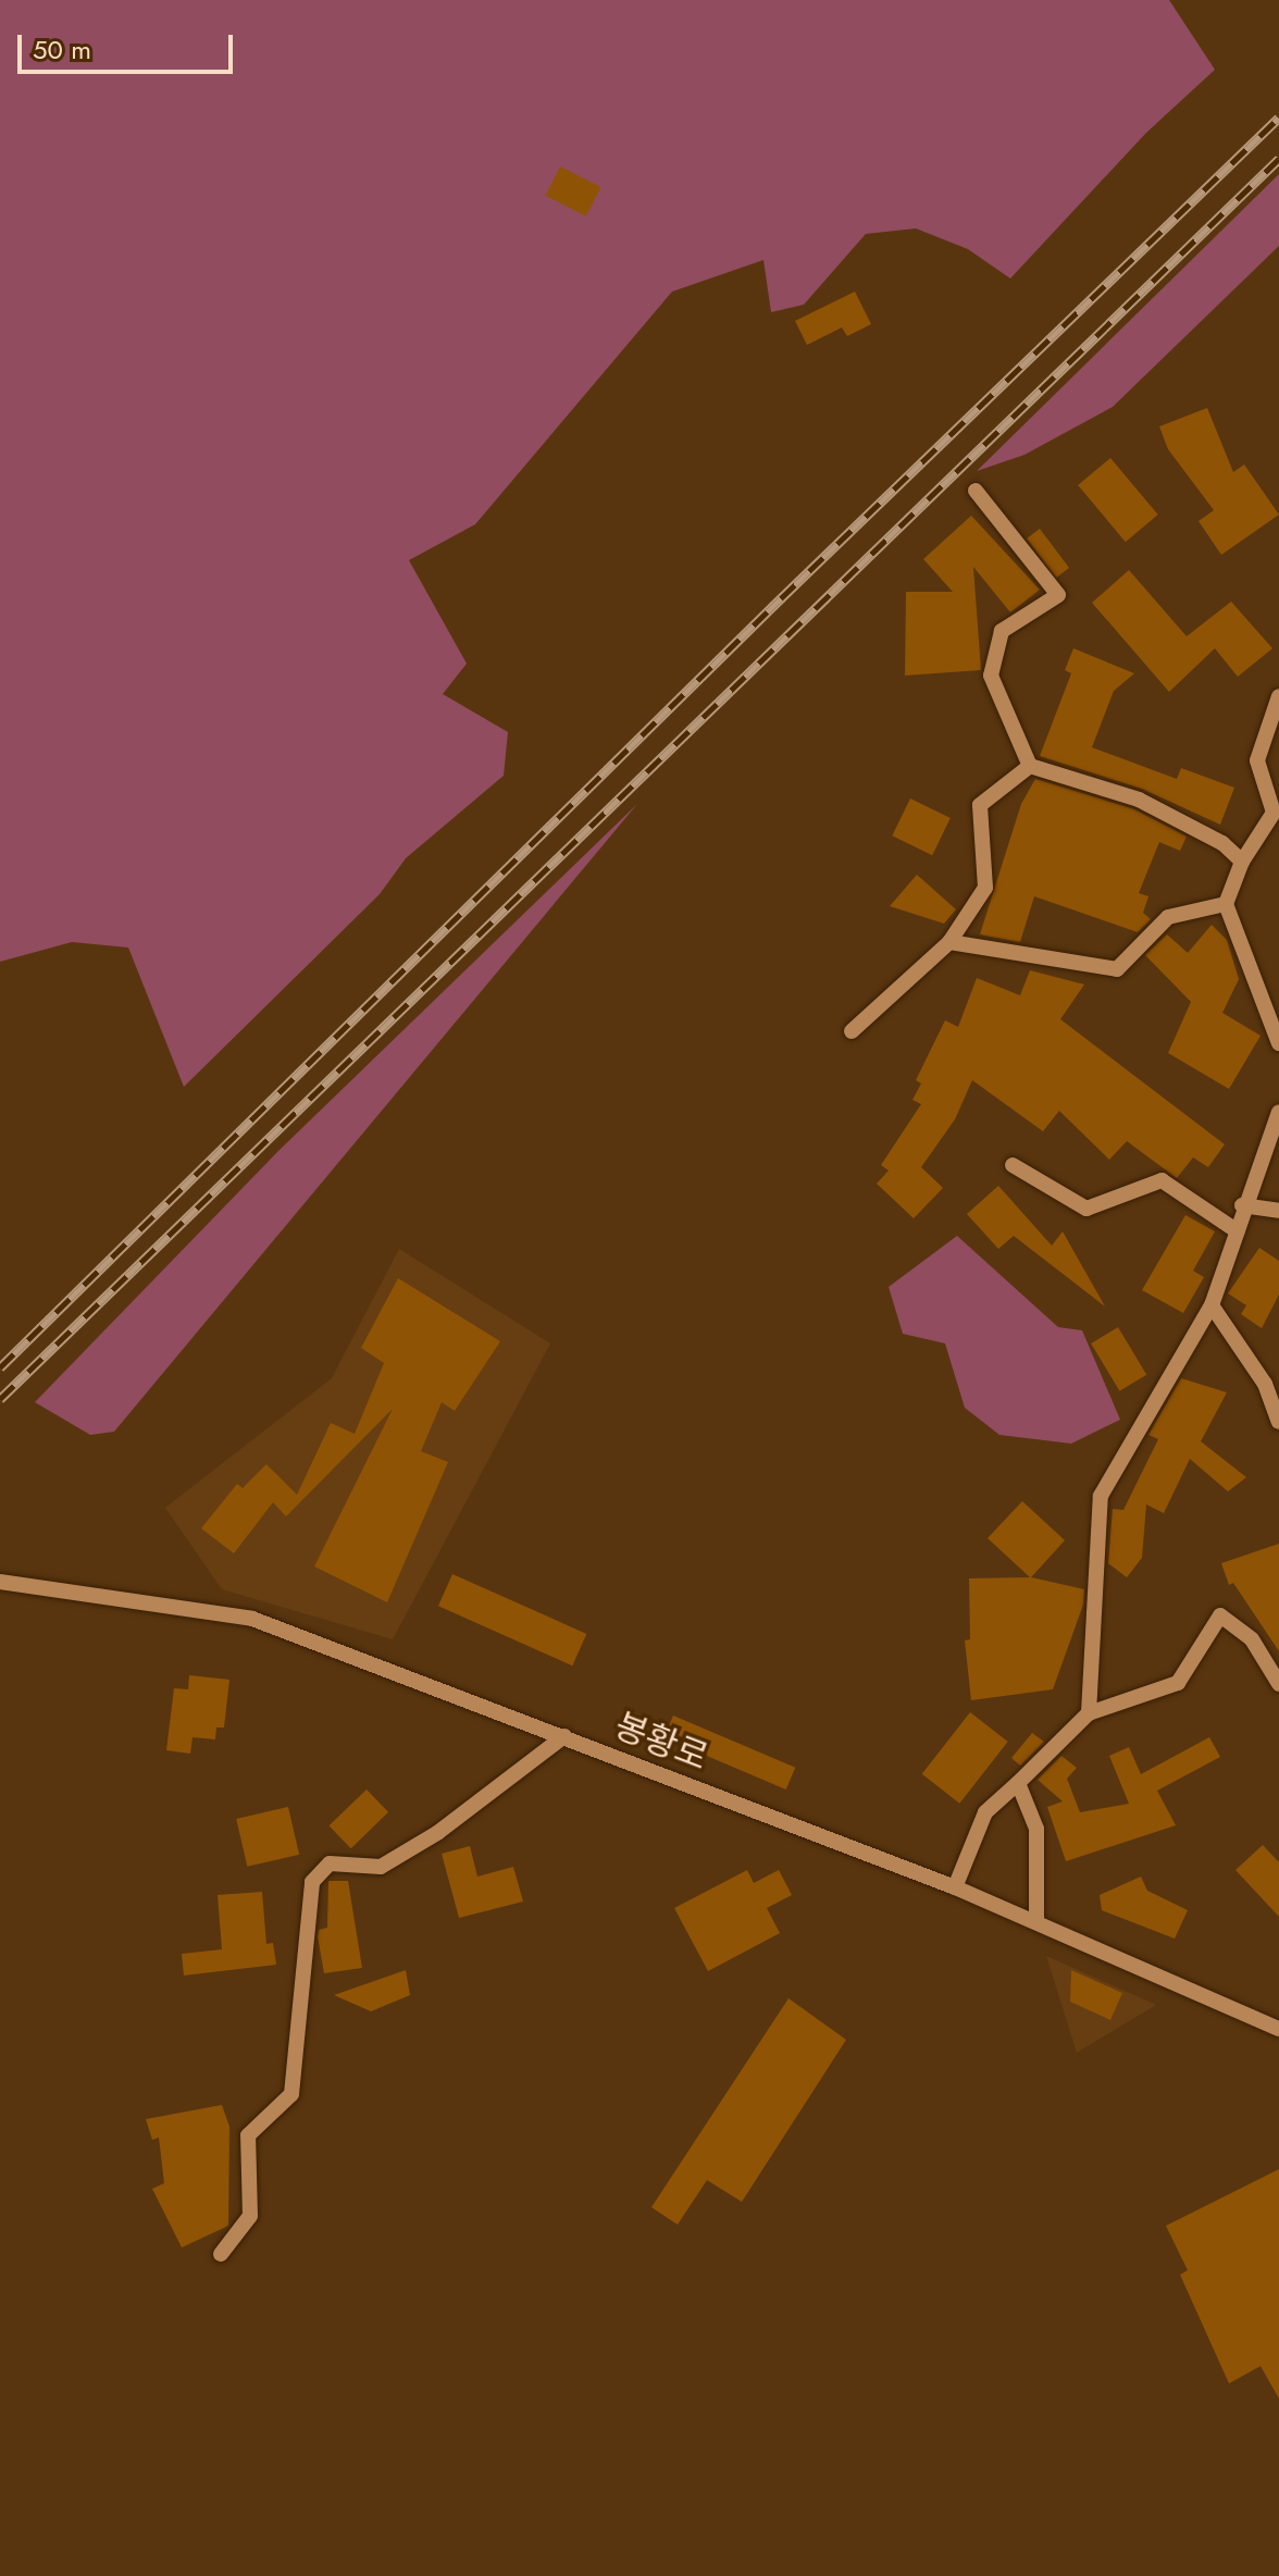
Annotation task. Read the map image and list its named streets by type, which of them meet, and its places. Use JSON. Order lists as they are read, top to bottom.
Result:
{
  "streets": {
    "street": ["봉황로"]
  },
  "scale_bar": "50 m"
}
